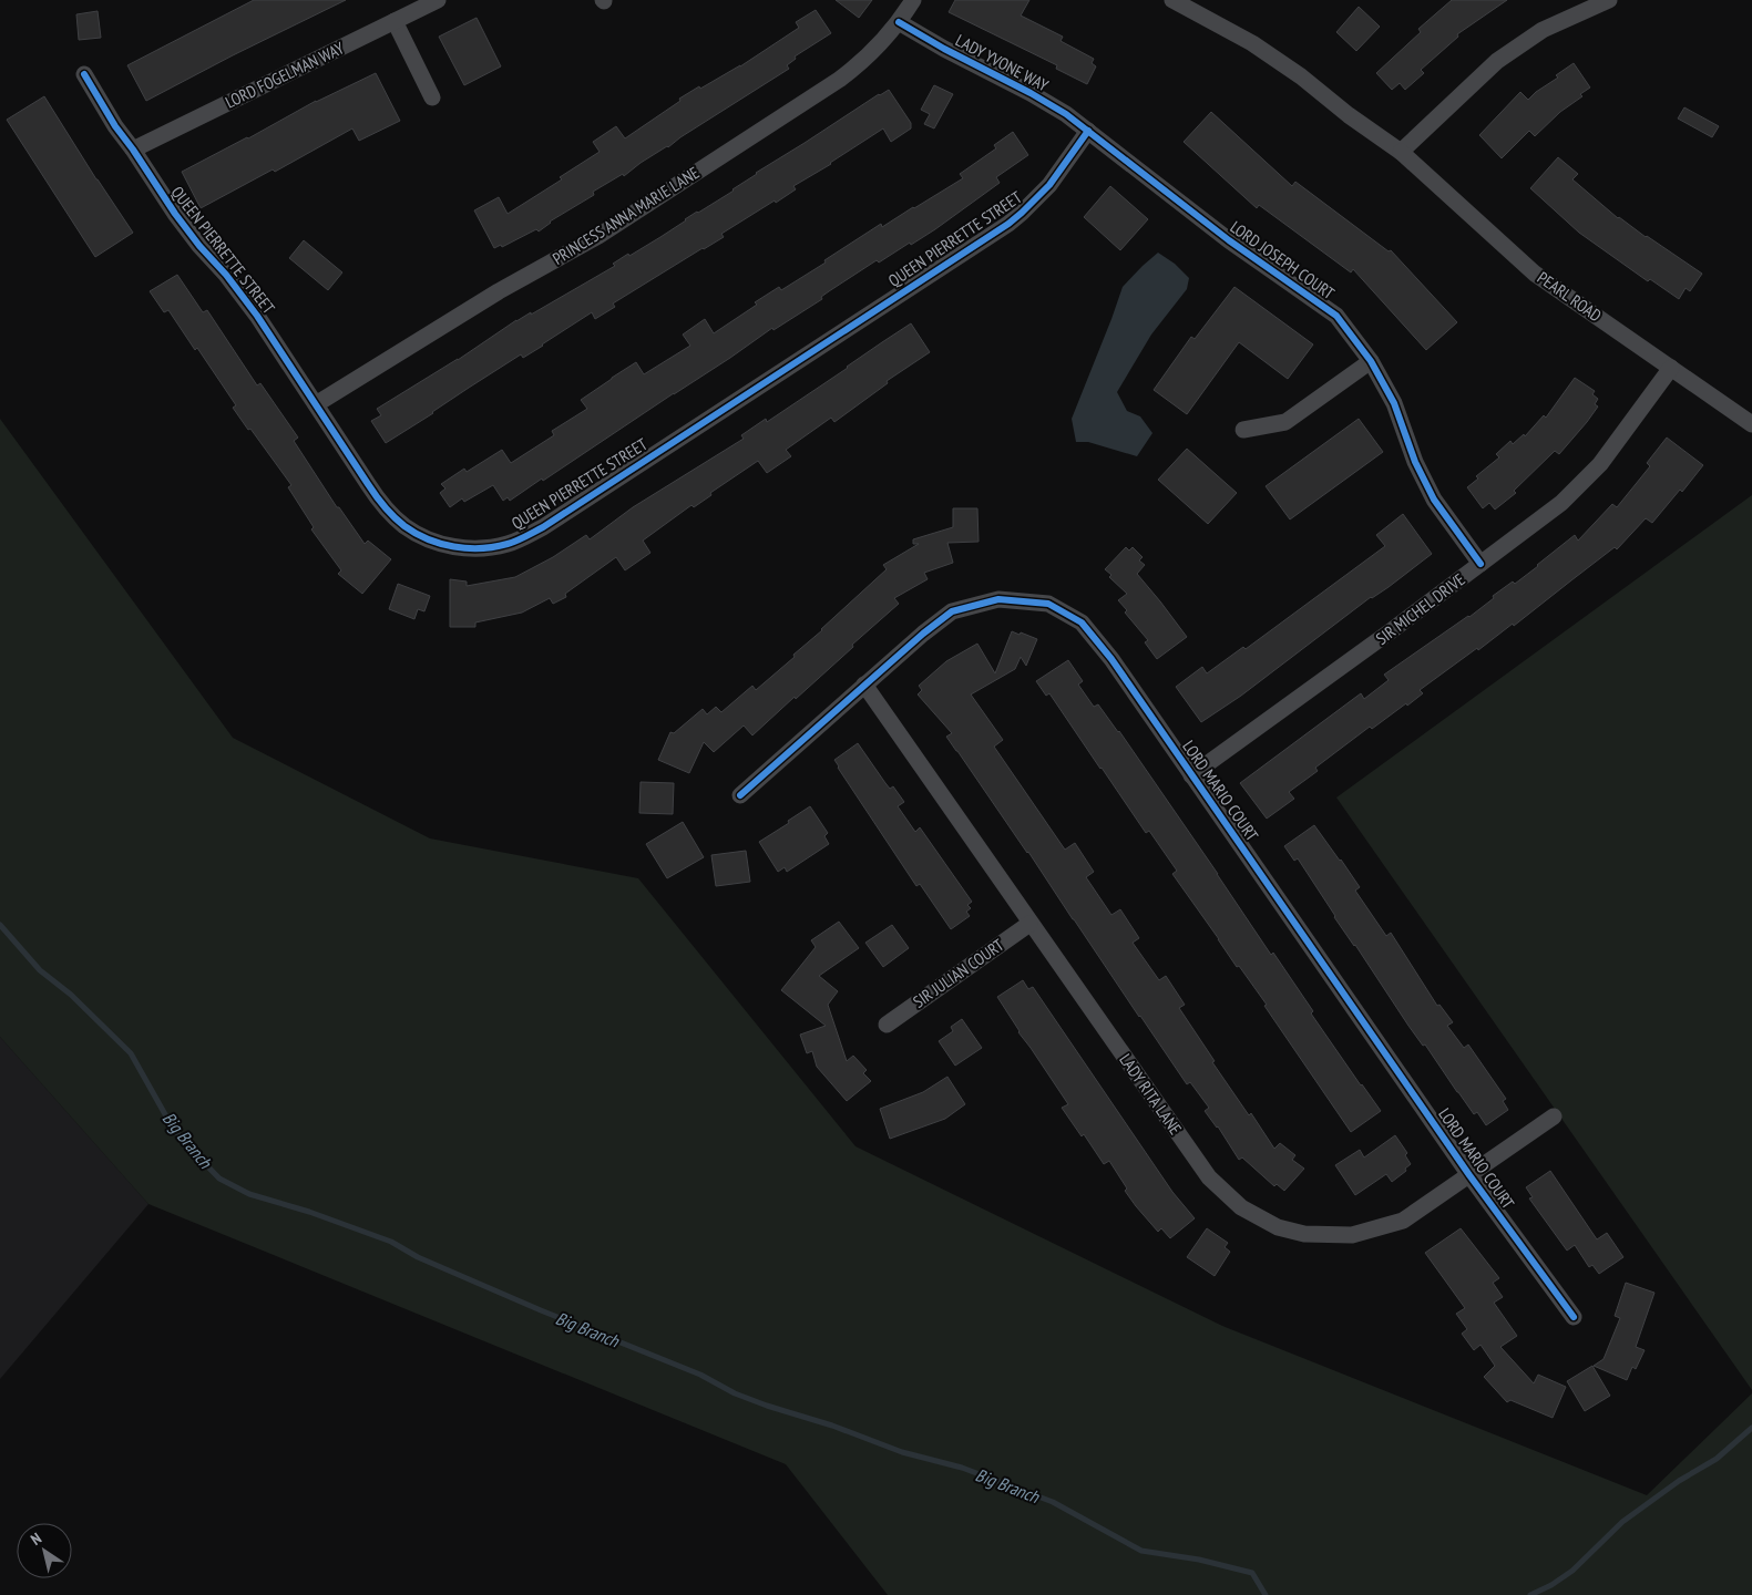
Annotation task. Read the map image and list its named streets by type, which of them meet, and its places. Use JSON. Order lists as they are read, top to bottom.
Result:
{
  "streets": {
    "street": [
      "LADY YVONE WAY",
      "LORD FOGELMAN WAY",
      "PRINCESS ANNA MARIE LANE",
      "QUEEN PIERRETTE STREET",
      "LORD JOSEPH COURT",
      "PEARL ROAD",
      "SIR MICHEL DRIVE",
      "LORD MARIO COURT",
      "SIR JULIAN COURT",
      "LADY RITA LANE"
    ]
  },
  "crossings": [
    ["LADY YVONE WAY", "PRINCESS ANNA MARIE LANE"],
    ["LADY YVONE WAY", "QUEEN PIERRETTE STREET"],
    ["LADY YVONE WAY", "LORD JOSEPH COURT"],
    ["LORD FOGELMAN WAY", "QUEEN PIERRETTE STREET"],
    ["PRINCESS ANNA MARIE LANE", "QUEEN PIERRETTE STREET"],
    ["QUEEN PIERRETTE STREET", "LORD JOSEPH COURT"],
    ["LORD JOSEPH COURT", "SIR MICHEL DRIVE"],
    ["PEARL ROAD", "SIR MICHEL DRIVE"],
    ["SIR MICHEL DRIVE", "LORD MARIO COURT"],
    ["LORD MARIO COURT", "LADY RITA LANE"],
    ["SIR JULIAN COURT", "LADY RITA LANE"]
  ],
  "water": ["Big Branch"],
  "north": "top left"
}
